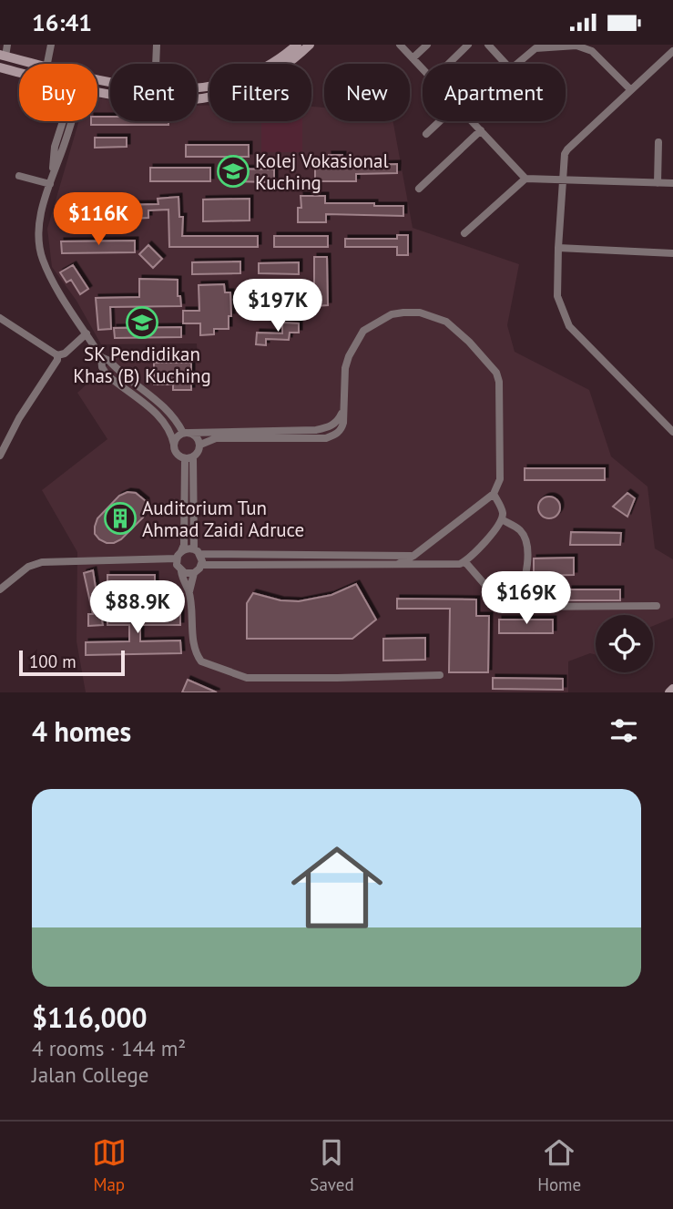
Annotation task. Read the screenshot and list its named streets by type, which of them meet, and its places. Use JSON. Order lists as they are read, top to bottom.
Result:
{
  "places": {
    "school or university": ["Kolej Vokasional Kuching", "SK Pendidikan Khas (B) Kuching"],
    "building": ["Auditorium Tun Ahmad Zaidi Adruce"]
  },
  "scale_bar": "100 m",
  "page": {
    "status": "16:41",
    "chip": [
      "Buy",
      "Rent",
      "Filters",
      "New",
      "Apartment"
    ],
    "price": [
      "$116K",
      "$197K",
      "$169K",
      "$88.9K"
    ],
    "scale": "100 m",
    "heading": "4 homes",
    "list": [
      {
        "name": "$116,000",
        "note": "4 rooms · 144 m² · Jalan College"
      }
    ],
    "tabs": ["Map", "Saved", "Home"]
  }
}
